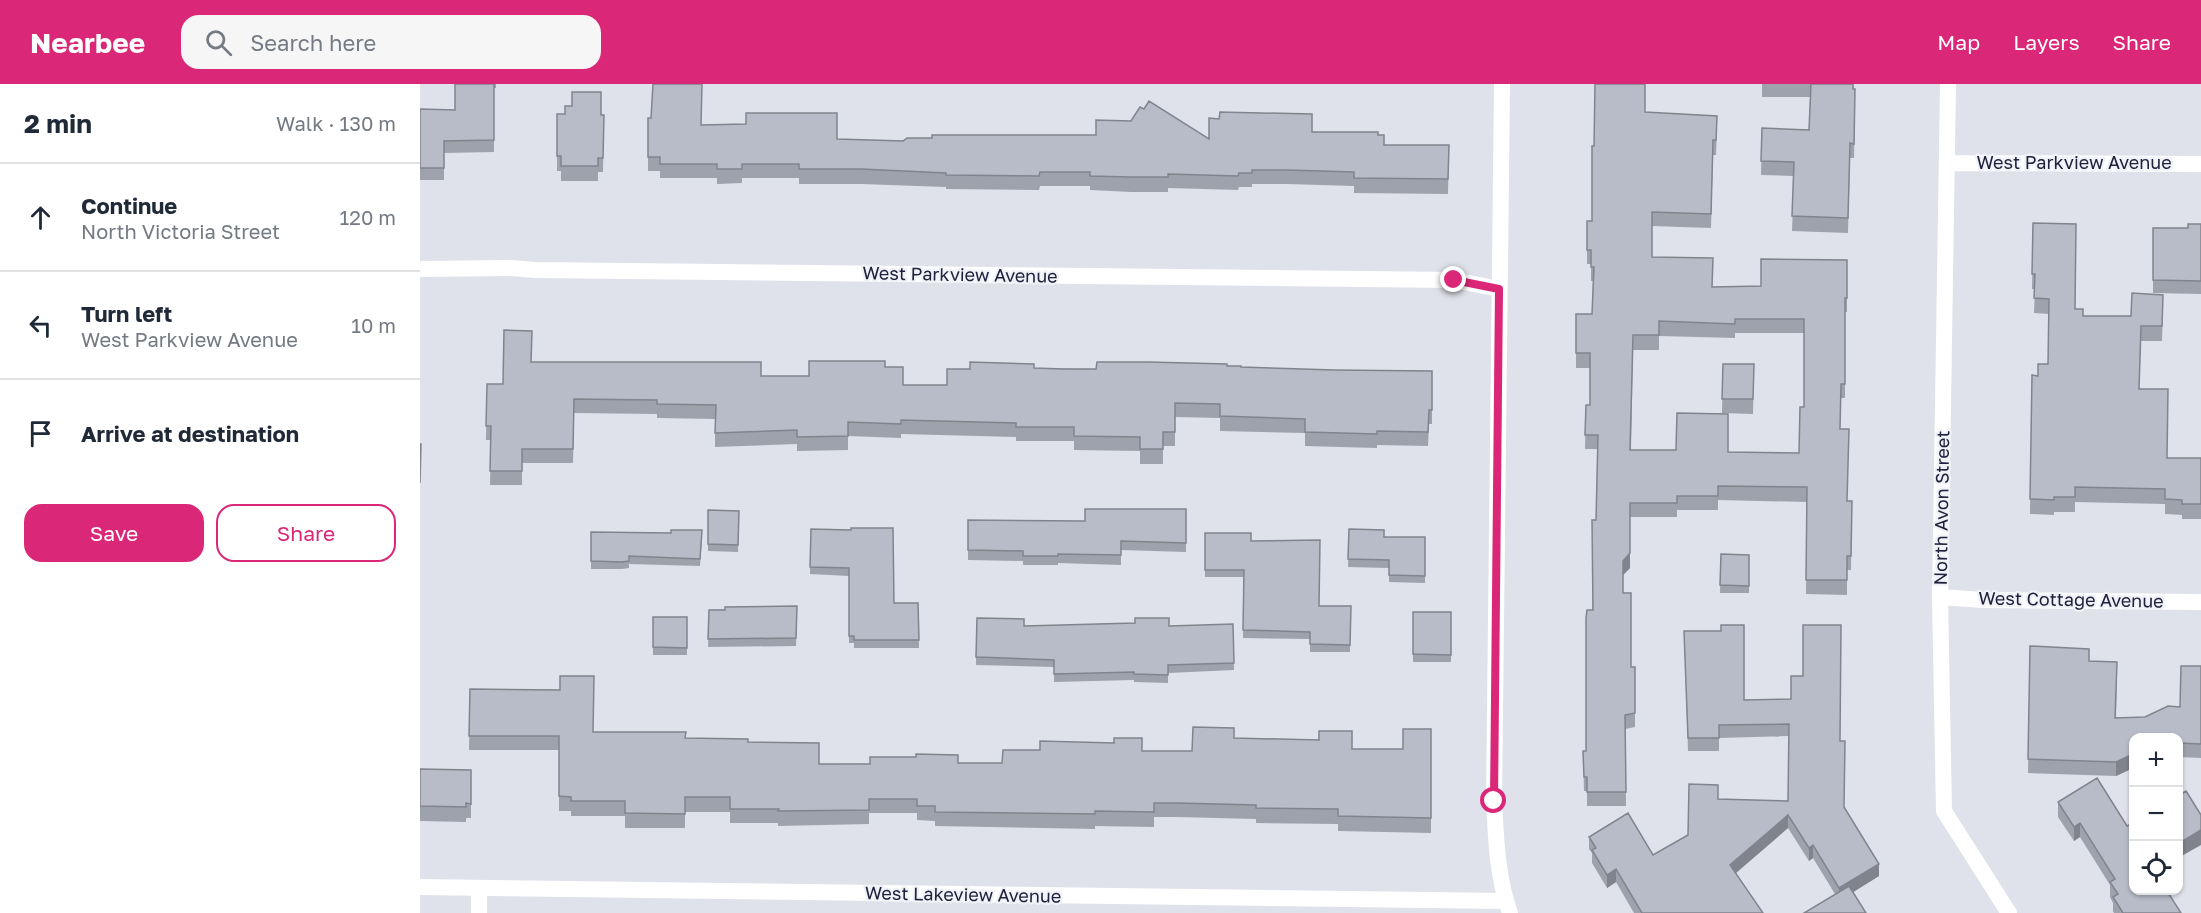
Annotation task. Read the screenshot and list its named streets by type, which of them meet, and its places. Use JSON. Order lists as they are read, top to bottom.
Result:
{
  "streets": {
    "street": [
      "West Parkview Avenue",
      "North Avon Street",
      "West Cottage Avenue",
      "West Lakeview Avenue"
    ]
  },
  "crossings": [
    ["West Parkview Avenue", "North Avon Street"],
    ["North Avon Street", "West Cottage Avenue"]
  ],
  "page": {
    "header": "Nearbee",
    "search": "Search here",
    "nav": ["Map", "Layers", "Share"],
    "heading": ["2 min", "Walk · 130 m"],
    "list": [
      ["Continue", "North Victoria Street", "120 m"],
      ["Turn left", "West Parkview Avenue", "10 m"],
      "Arrive at destination"
    ],
    "buttons": ["Save", "Share"],
    "map_buttons": ["+", "−"]
  }
}
